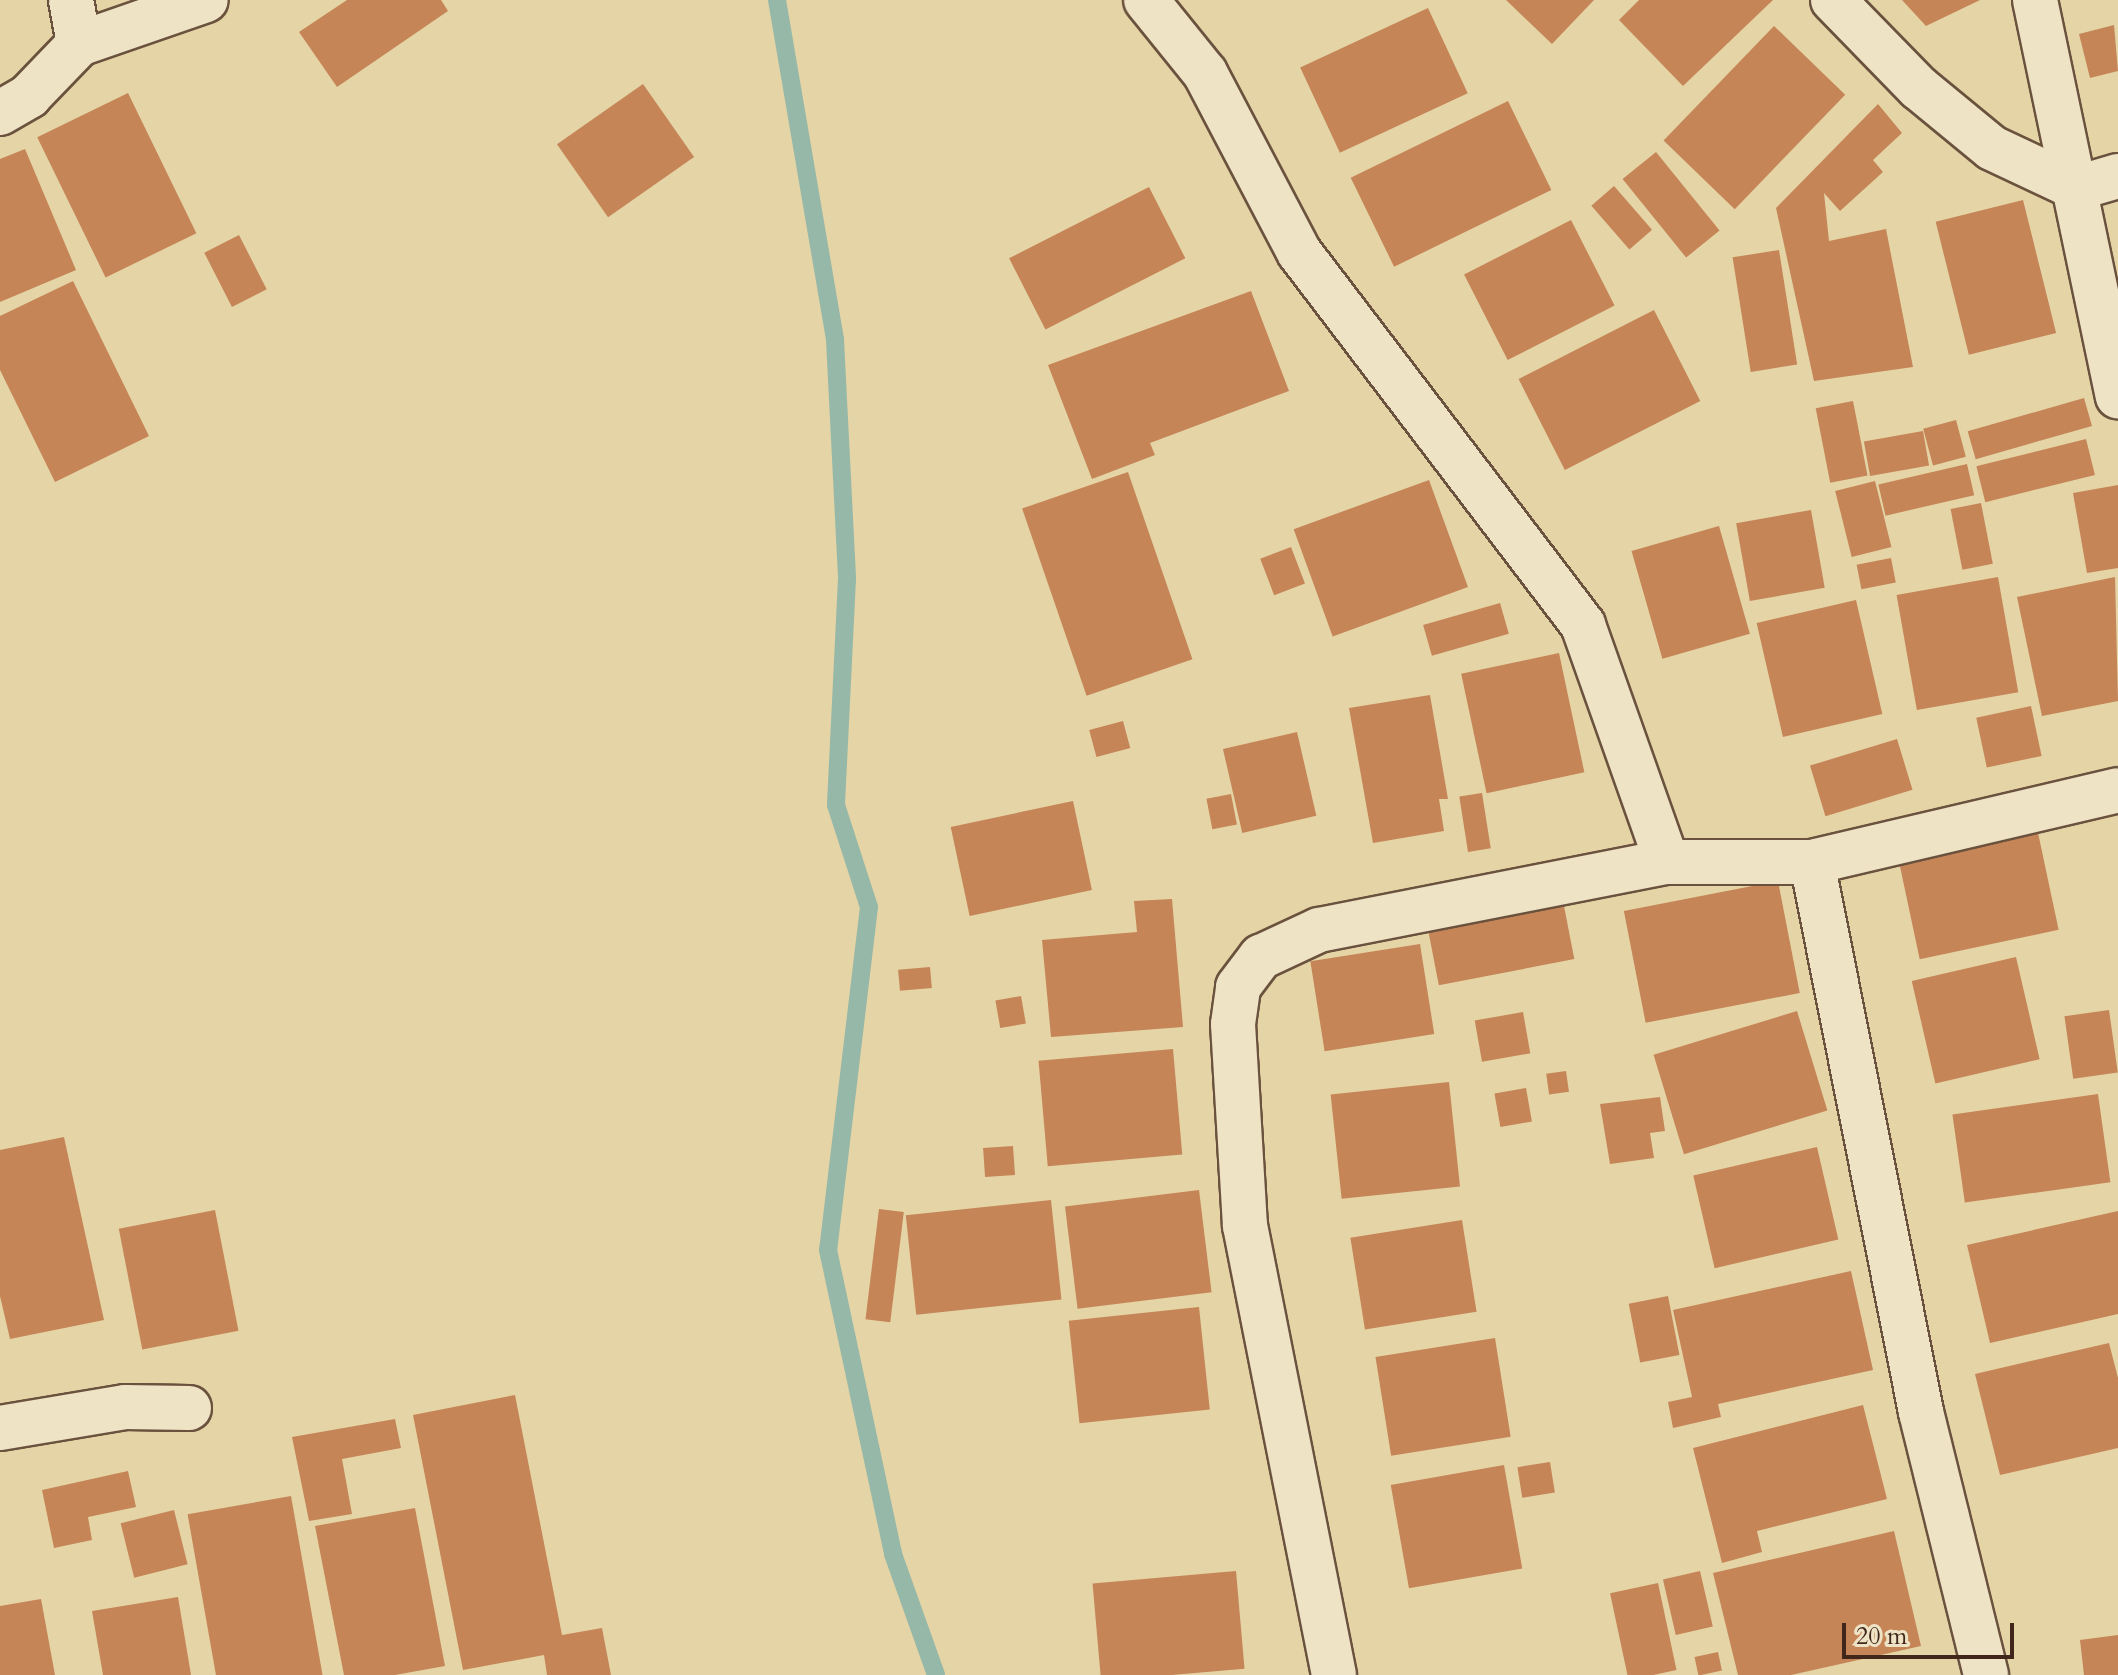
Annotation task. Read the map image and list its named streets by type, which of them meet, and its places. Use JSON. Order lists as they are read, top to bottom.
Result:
{
  "scale_bar": "20 m"
}
